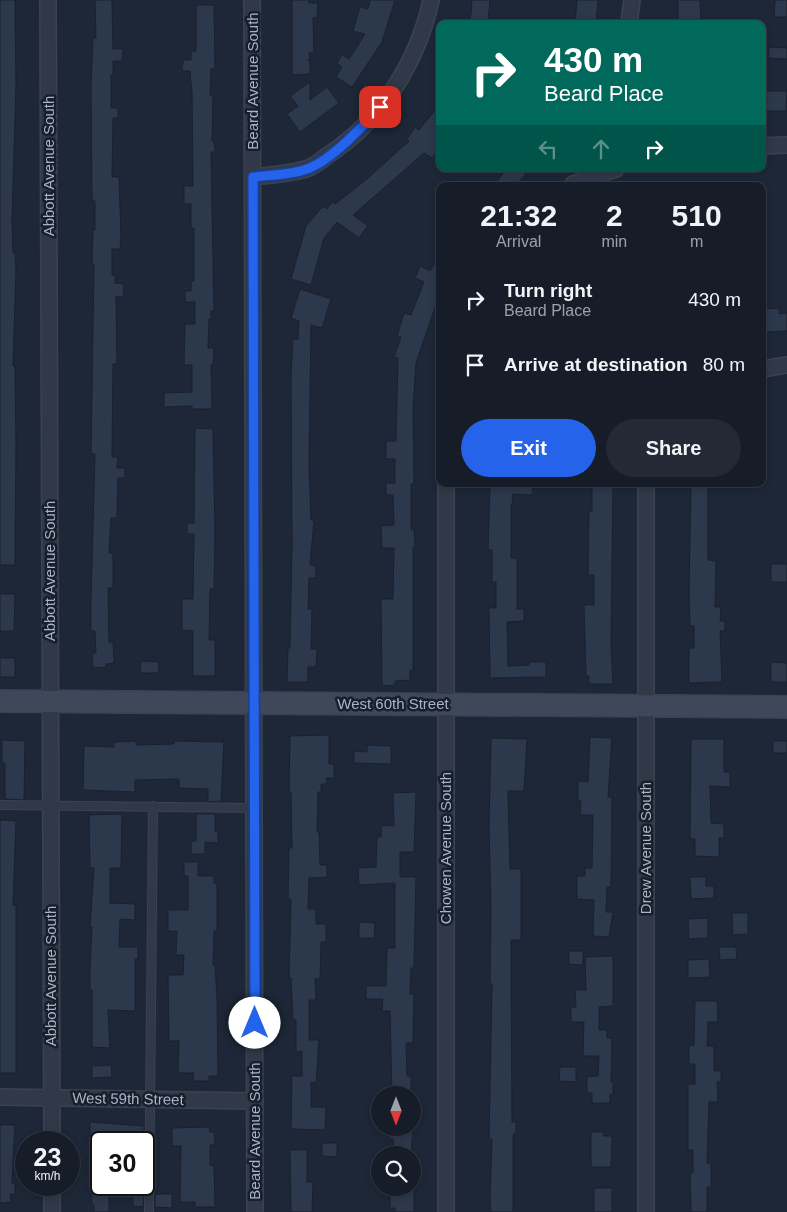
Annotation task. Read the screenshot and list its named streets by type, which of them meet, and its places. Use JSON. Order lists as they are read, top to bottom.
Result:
{
  "streets": {
    "street": [
      "Beard Avenue South",
      "Abbott Avenue South",
      "West 60th Street",
      "Chowen Avenue South",
      "Drew Avenue South",
      "West 59th Street"
    ]
  },
  "crossings": [
    ["Beard Avenue South", "West 60th Street"],
    ["Beard Avenue South", "West 59th Street"],
    ["Abbott Avenue South", "West 60th Street"],
    ["Abbott Avenue South", "West 59th Street"],
    ["West 60th Street", "Chowen Avenue South"],
    ["West 60th Street", "Drew Avenue South"]
  ],
  "north": "bottom",
  "page": {
    "turn": ["430 m", "Beard Place"],
    "eta": [
      "21:32",
      "Arrival",
      "2",
      "min",
      "510",
      "m"
    ],
    "list": [
      {
        "name": "Turn right",
        "note": "Beard Place",
        "value": "430 m"
      },
      {
        "name": "Arrive at destination",
        "value": "80 m"
      }
    ],
    "buttons": ["Exit", "Share"],
    "speed": "23 km/h",
    "limit": "30"
  }
}
